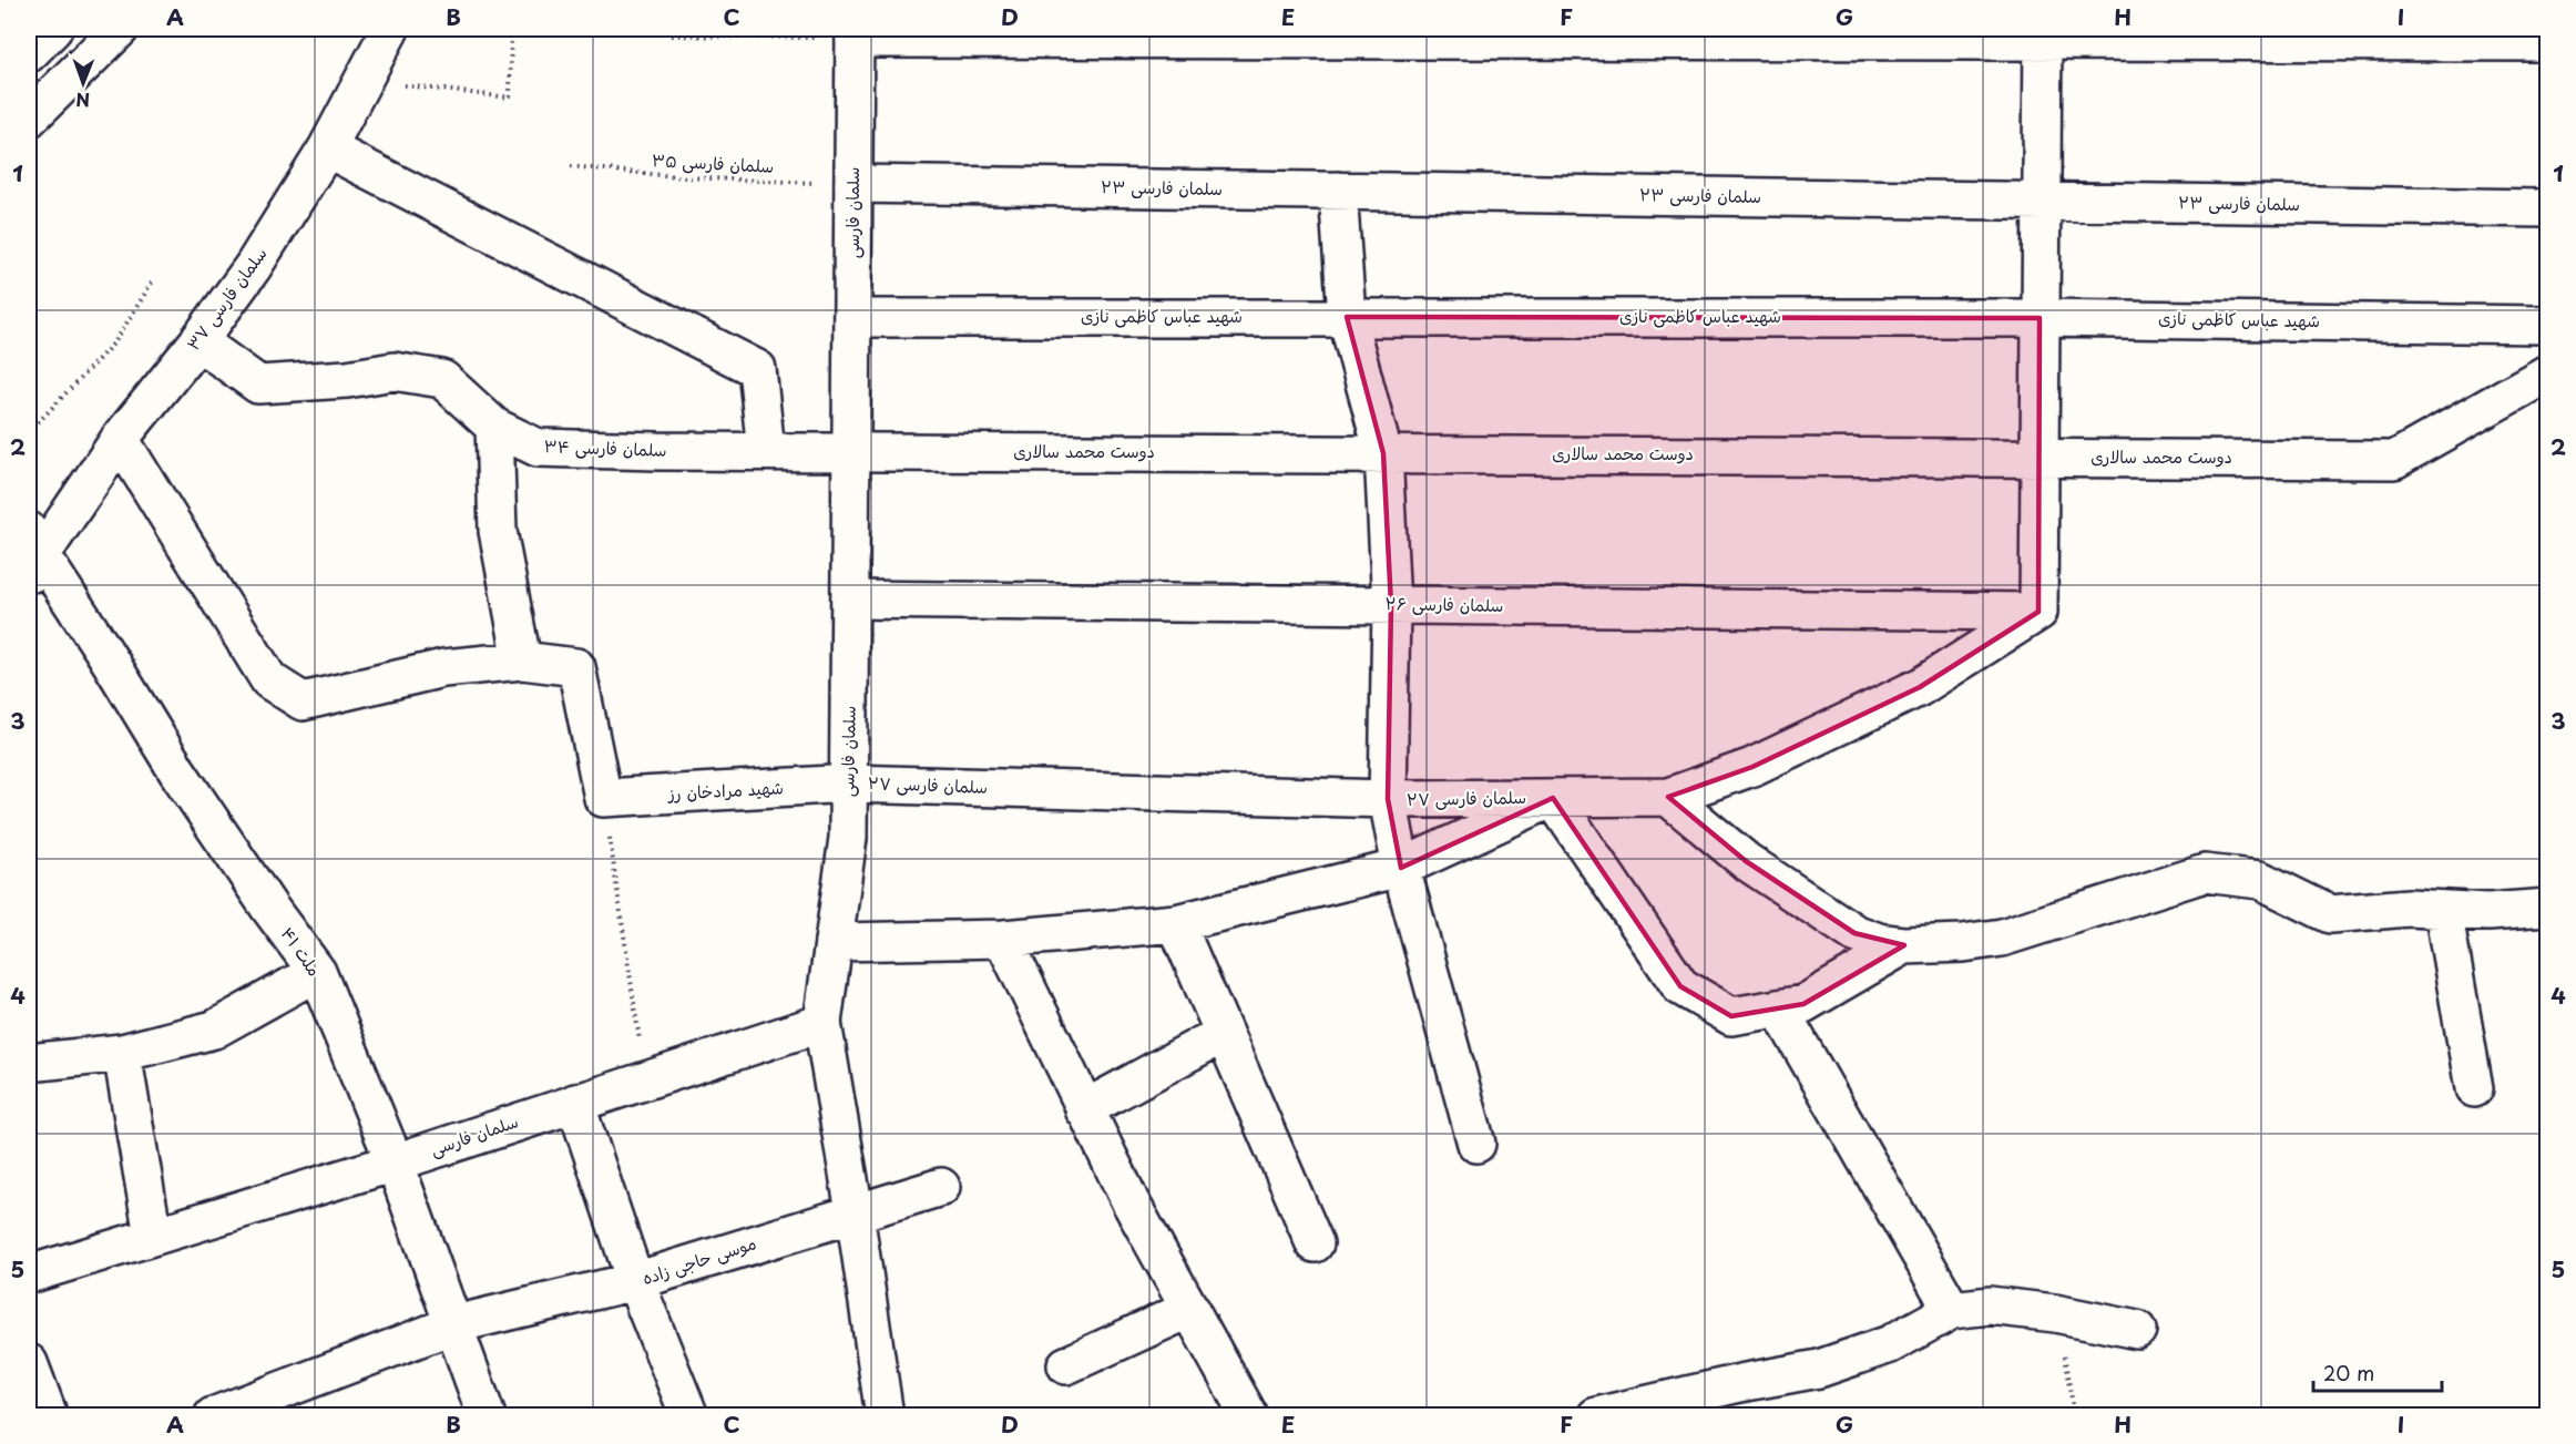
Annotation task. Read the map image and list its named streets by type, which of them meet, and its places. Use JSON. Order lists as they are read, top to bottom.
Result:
{
  "streets": {
    "street": [
      "سلمان فارسی ۲۳",
      "سلمان فارسی",
      "سلمان فارسی ۳۷",
      "شهید عباس کاظمی نازی",
      "سلمان فارسی ۳۴",
      "دوست محمد سالاری",
      "سلمان فارسی ۲۶",
      "سلمان فارسی ۲۷",
      "شهید مرادخان رز",
      "ملت ۴۱",
      "موسی حاجی زاده"
    ],
    "path": ["سلمان فارسی ۳۵"]
  },
  "crossings": [
    ["سلمان فارسی ۳۵", "سلمان فارسی ۲۳"],
    ["سلمان فارسی ۳۵", "سلمان فارسی"],
    ["سلمان فارسی ۲۳", "سلمان فارسی"],
    ["سلمان فارسی", "شهید عباس کاظمی نازی"],
    ["سلمان فارسی", "سلمان فارسی ۳۴"],
    ["سلمان فارسی", "دوست محمد سالاری"],
    ["سلمان فارسی", "سلمان فارسی ۲۶"],
    ["سلمان فارسی", "سلمان فارسی ۲۷"],
    ["سلمان فارسی", "شهید مرادخان رز"],
    ["سلمان فارسی", "ملت ۴۱"],
    ["سلمان فارسی ۳۷", "سلمان فارسی ۳۴"],
    ["سلمان فارسی ۳۷", "ملت ۴۱"],
    ["سلمان فارسی ۳۴", "دوست محمد سالاری"],
    ["سلمان فارسی ۲۶", "سلمان فارسی ۲۷"],
    ["سلمان فارسی ۲۷", "شهید مرادخان رز"],
    ["ملت ۴۱", "موسی حاجی زاده"]
  ],
  "scale_bar": "20 m",
  "north": "bottom",
  "grid": {
    "columns": [
      "A",
      "B",
      "C",
      "D",
      "E",
      "F",
      "G",
      "H",
      "I"
    ],
    "rows": [
      "1",
      "2",
      "3",
      "4",
      "5"
    ]
  }
}
